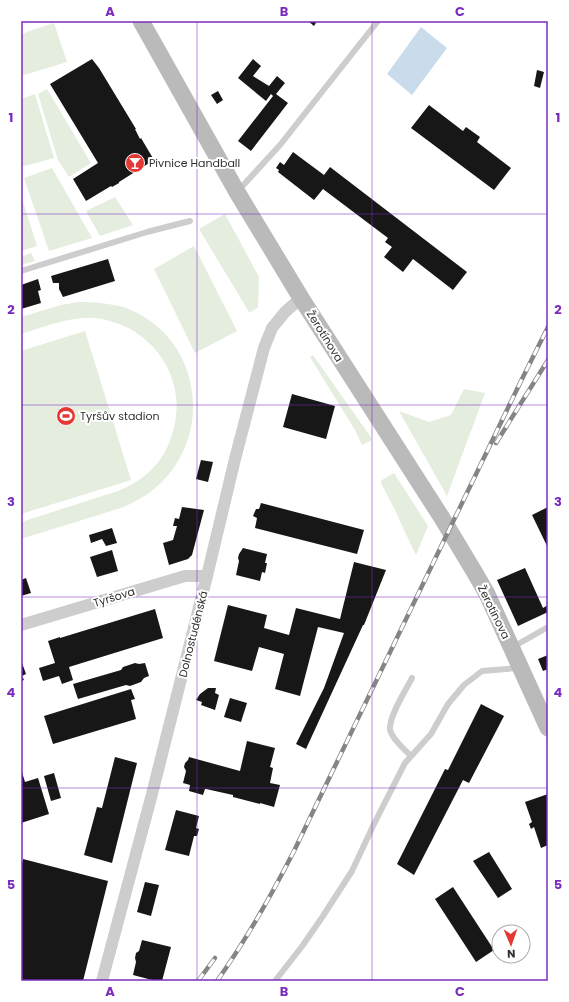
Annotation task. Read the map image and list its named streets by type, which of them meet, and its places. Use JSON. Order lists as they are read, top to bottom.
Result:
{
  "streets": {
    "street": ["Žerotínova", "Tyršova", "Dolnostudénská"]
  },
  "crossings": [
    ["Žerotínova", "Dolnostudénská"],
    ["Tyršova", "Dolnostudénská"]
  ],
  "places": {
    "bar": ["Pivnice Handball"],
    "sports": ["Tyršův stadion"]
  },
  "north": "bottom",
  "grid": {
    "columns": ["A", "B", "C"],
    "rows": [
      "1",
      "2",
      "3",
      "4",
      "5"
    ]
  }
}
